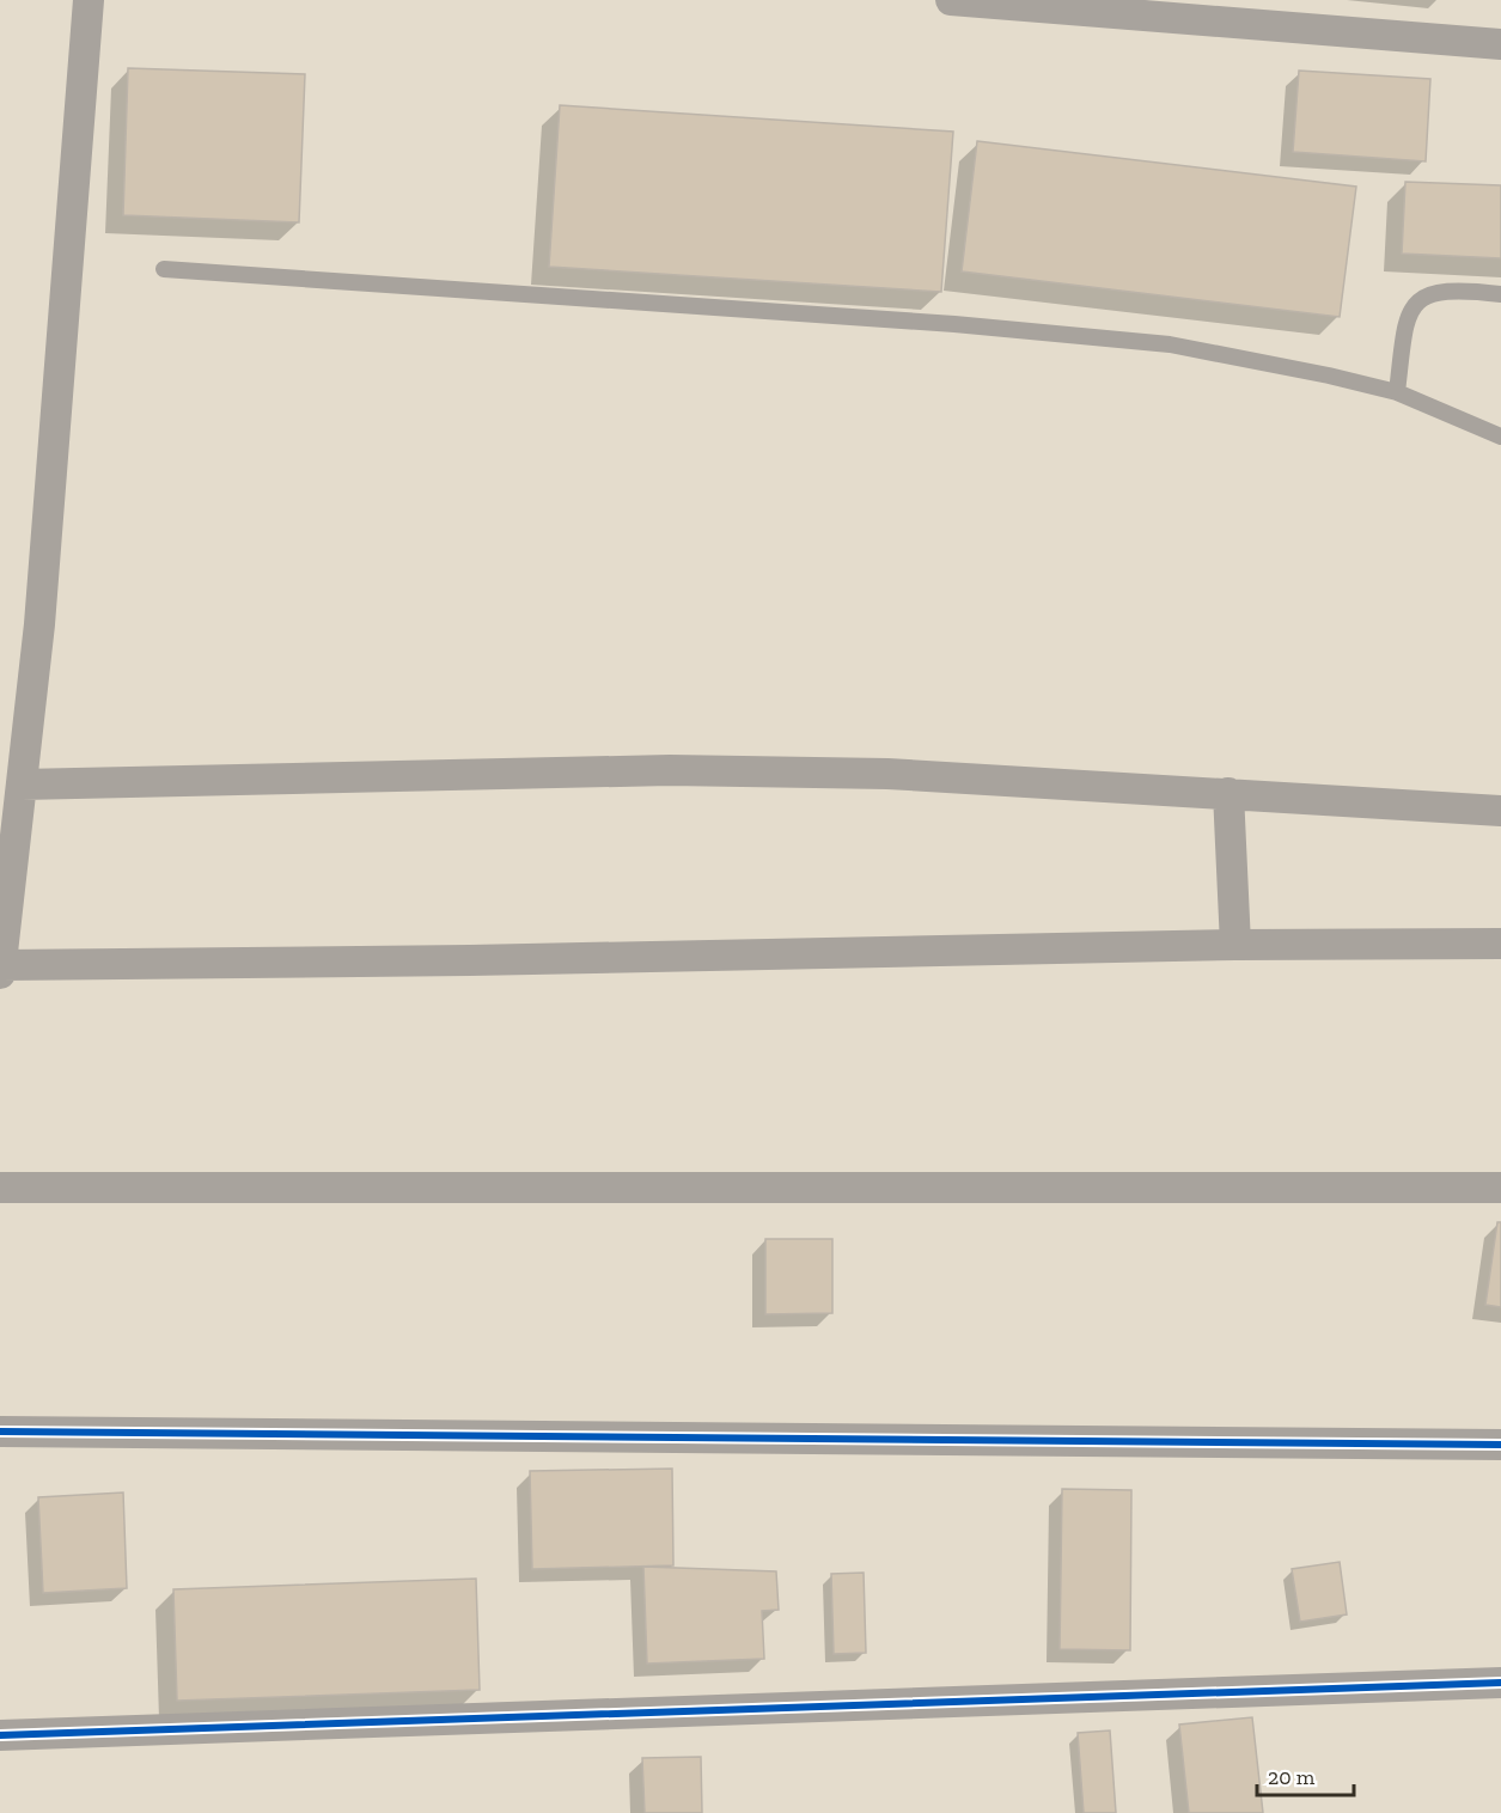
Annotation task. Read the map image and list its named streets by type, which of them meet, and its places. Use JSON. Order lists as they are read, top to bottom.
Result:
{
  "scale_bar": "20 m"
}
